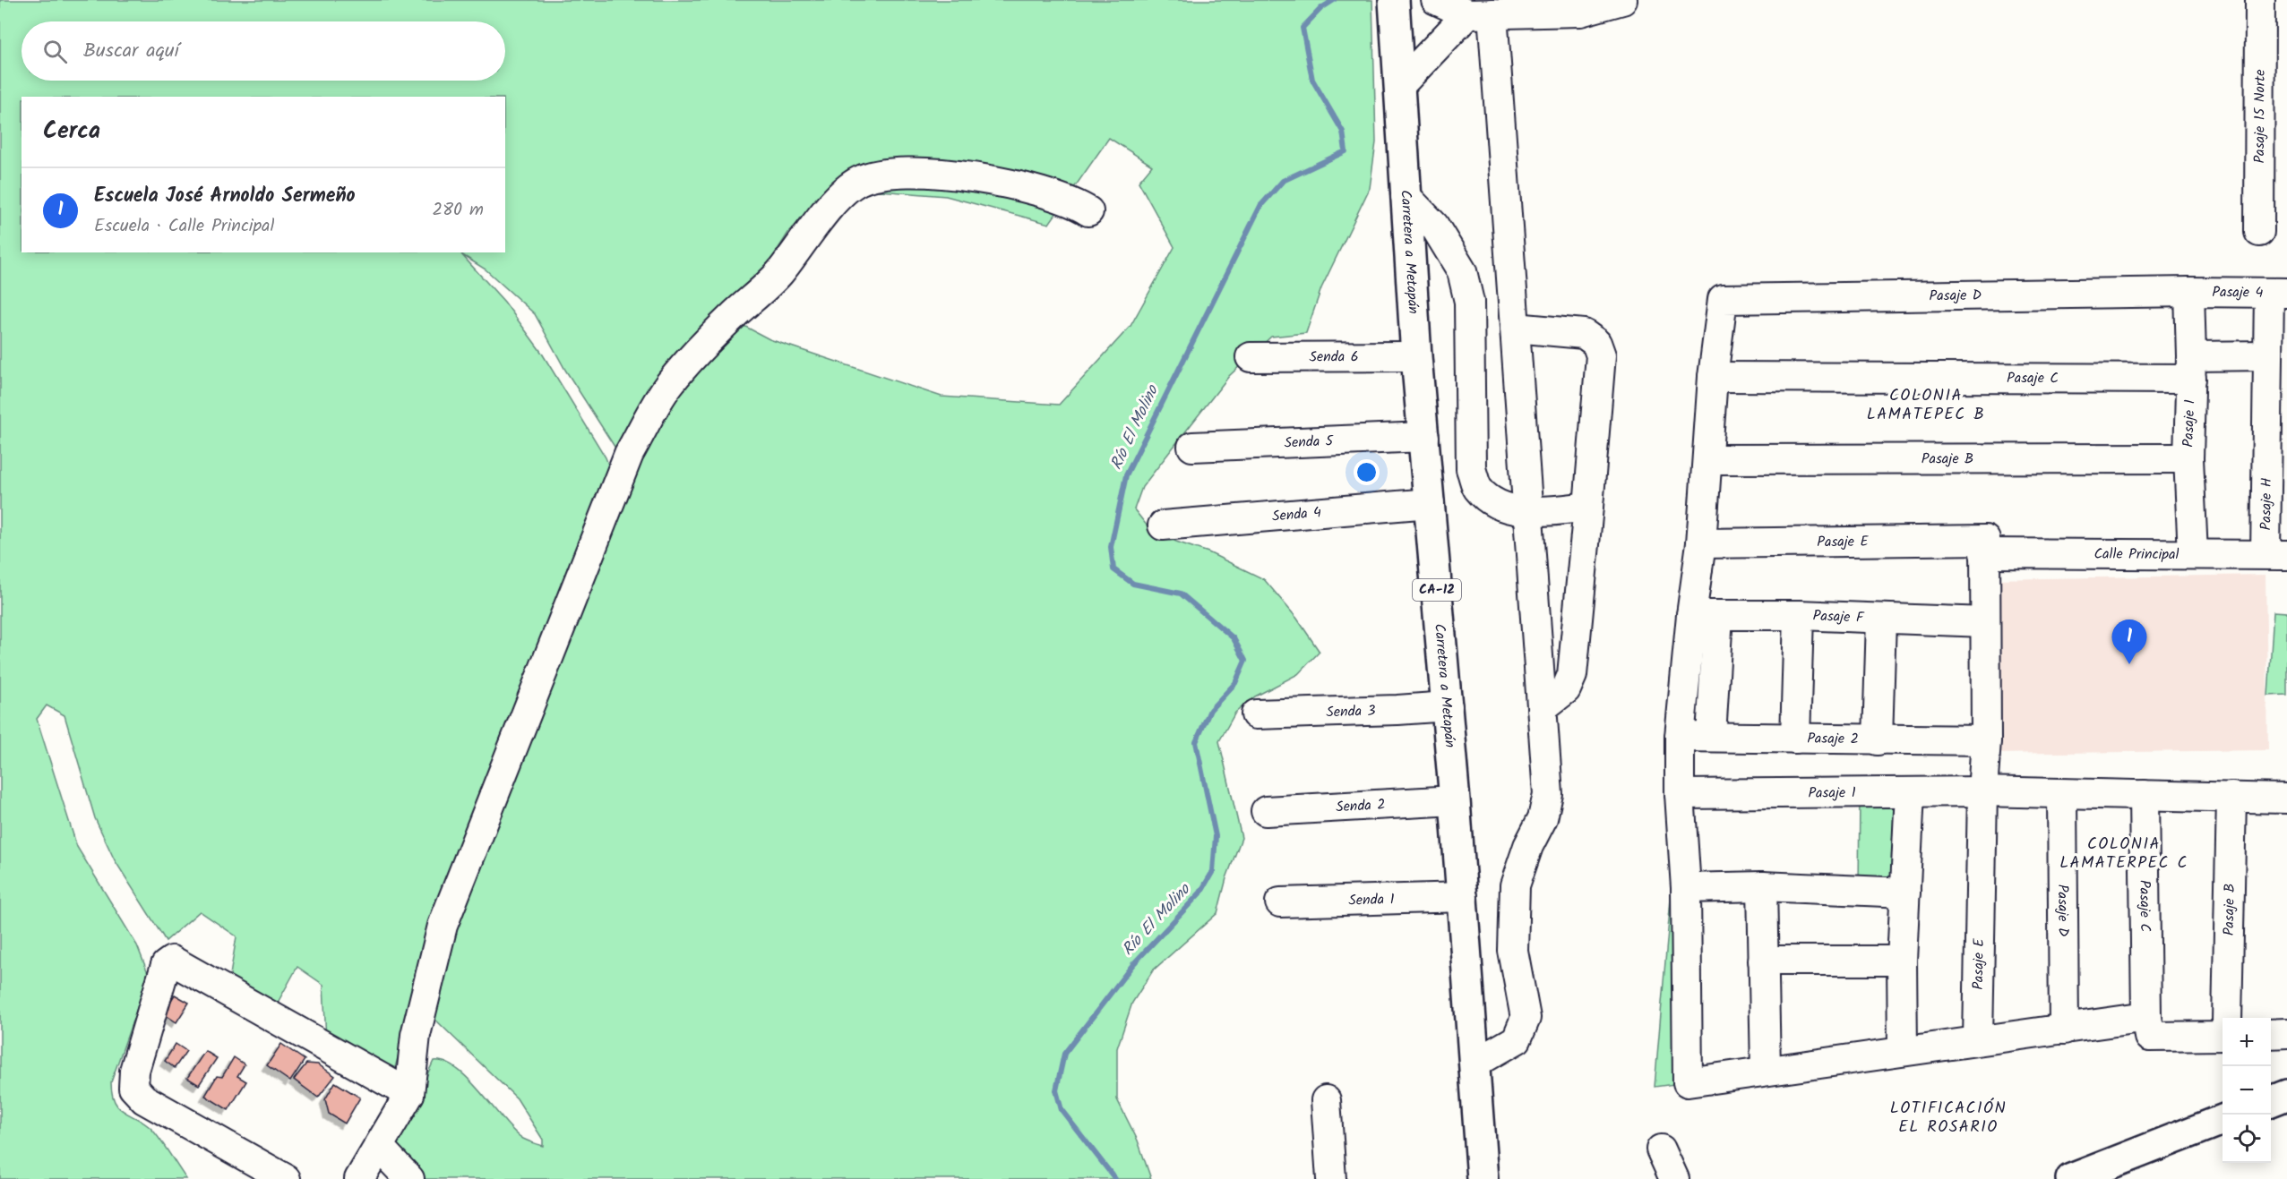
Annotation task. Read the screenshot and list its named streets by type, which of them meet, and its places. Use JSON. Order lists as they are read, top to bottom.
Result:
{
  "streets": {
    "main road": ["Carretera a Metapán", "CA-12"],
    "street": [
      "Pasaje 15 Norte",
      "Pasaje 4",
      "Pasaje D",
      "Senda 6",
      "Pasaje C",
      "Pasaje 1",
      "Senda 5",
      "Pasaje B",
      "Pasaje H",
      "Senda 4",
      "Pasaje E",
      "Calle Principal",
      "Pasaje F",
      "Senda 3",
      "Pasaje 2",
      "Senda 2",
      "Senda 1"
    ]
  },
  "crossings": [
    ["Carretera a Metapán", "Senda 6"],
    ["Carretera a Metapán", "Senda 5"],
    ["Carretera a Metapán", "Senda 4"],
    ["Carretera a Metapán", "Senda 3"],
    ["Carretera a Metapán", "Senda 2"],
    ["Carretera a Metapán", "Senda 1"],
    ["Pasaje 4", "Pasaje D"],
    ["Pasaje 4", "Pasaje 1"],
    ["Pasaje 4", "Pasaje H"],
    ["Pasaje D", "Pasaje C"],
    ["Pasaje D", "Pasaje 1"],
    ["Pasaje C", "Pasaje 1"],
    ["Pasaje C", "Pasaje H"],
    ["Pasaje 1", "Pasaje B"],
    ["Pasaje 1", "Pasaje E"],
    ["Pasaje 1", "Calle Principal"],
    ["Pasaje H", "Calle Principal"],
    ["Pasaje E", "Calle Principal"],
    ["Pasaje E", "Pasaje F"],
    ["Pasaje E", "Pasaje 2"]
  ],
  "districts": ["COLONIA LAMATEPEC B", "COLONIA LAMATERPEC C", "LOTIFICACIÓN EL ROSARIO"],
  "water": ["Río El Molino"],
  "page": {
    "search": "Buscar aquí",
    "heading": "Cerca",
    "list": [
      {
        "mark": "1",
        "name": "Escuela José Arnoldo Sermeño",
        "note": "Escuela · Calle Principal",
        "value": "280 m"
      }
    ],
    "pins": "1",
    "map_buttons": ["+", "−"]
  }
}
